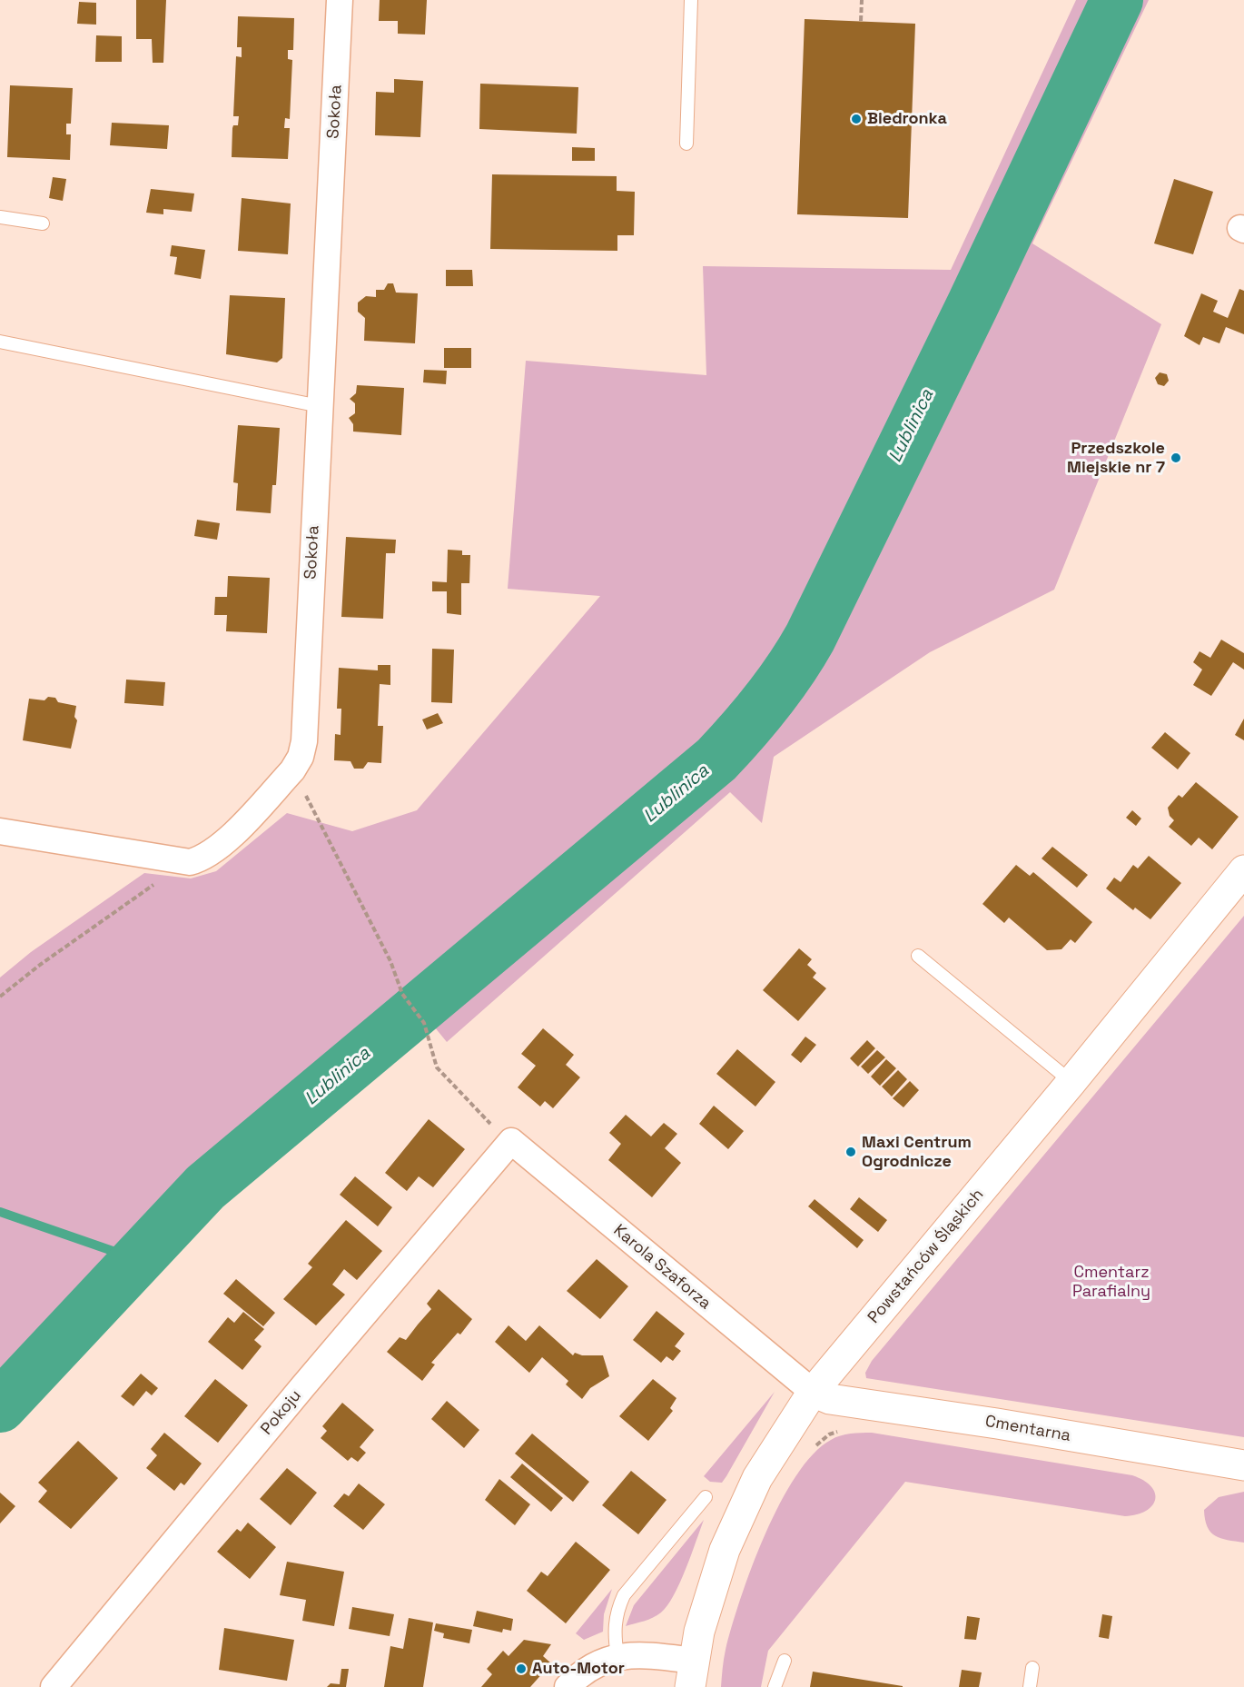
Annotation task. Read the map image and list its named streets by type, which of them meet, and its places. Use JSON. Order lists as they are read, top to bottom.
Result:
{
  "streets": {
    "main road": ["Powstańców Śląskich", "Cmentarna"],
    "street": ["Sokoła", "Karola Szaforza", "Pokoju"]
  },
  "crossings": [
    ["Powstańców Śląskich", "Karola Szaforza"],
    ["Powstańców Śląskich", "Cmentarna"],
    ["Karola Szaforza", "Pokoju"],
    ["Karola Szaforza", "Cmentarna"]
  ],
  "water": ["Lublinica"],
  "parks": ["Cmentarz Parafialny"],
  "places": [
    "Biedronka",
    "Przedszkole Miejskie nr 7",
    "Maxi Centrum Ogrodnicze",
    "Auto-Motor"
  ]
}
